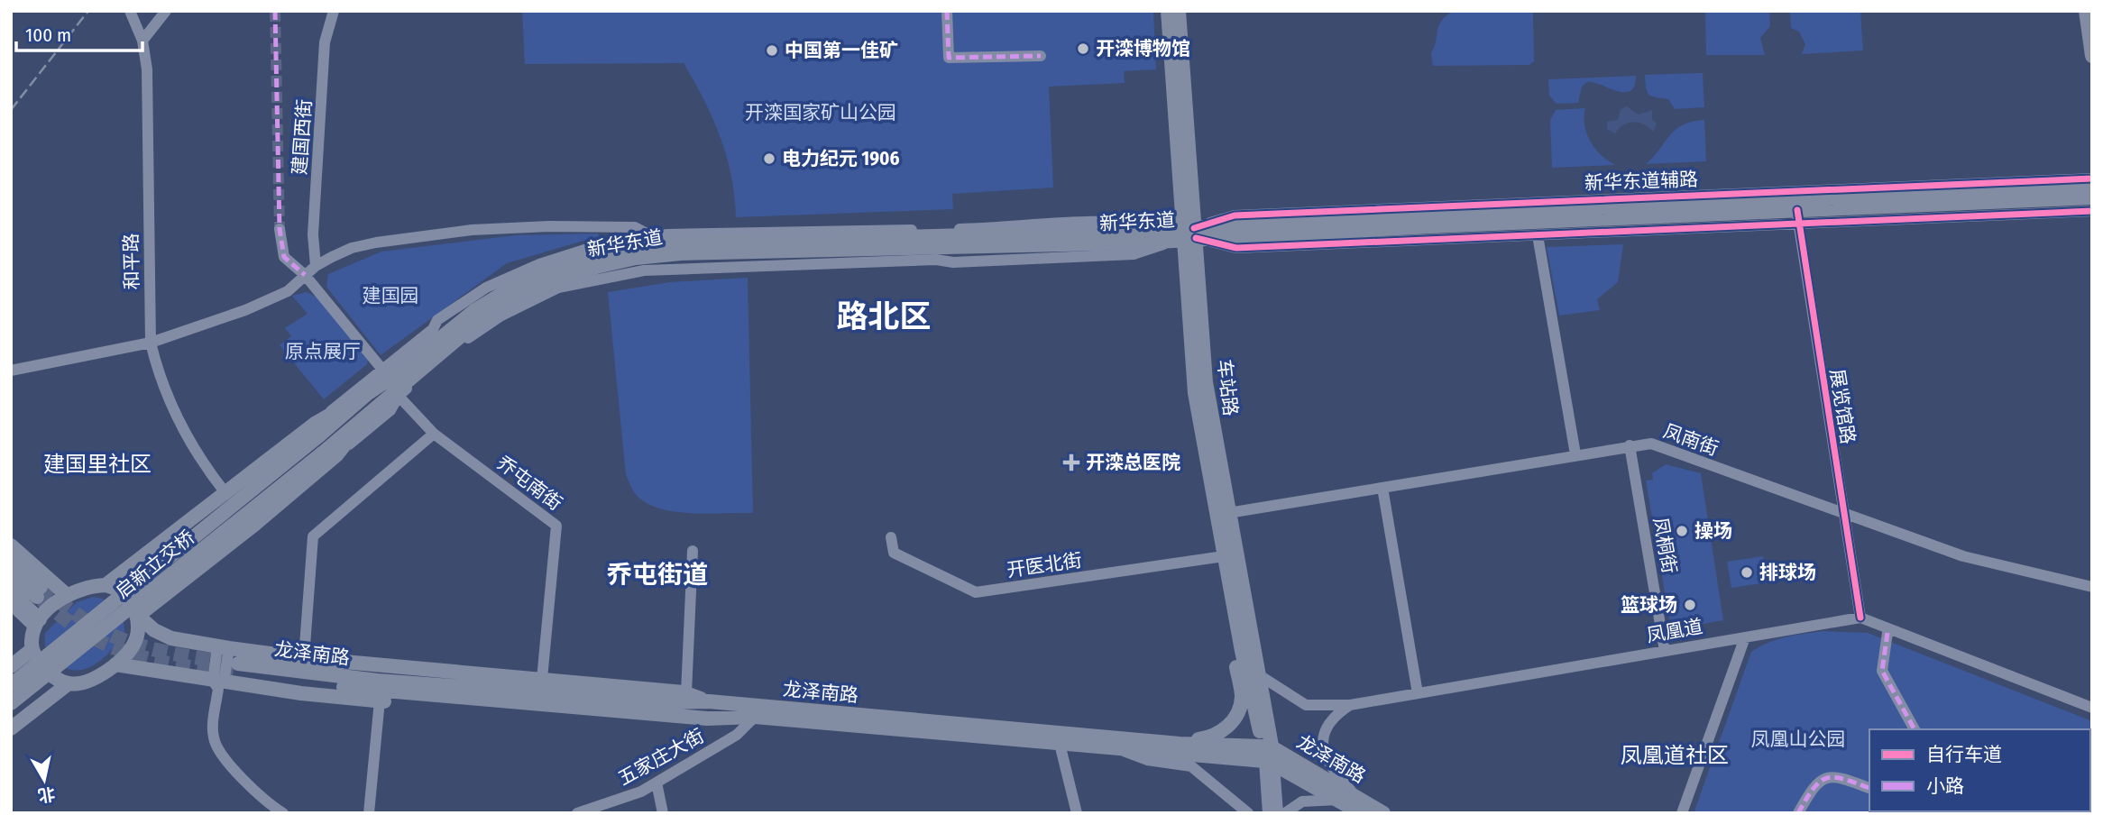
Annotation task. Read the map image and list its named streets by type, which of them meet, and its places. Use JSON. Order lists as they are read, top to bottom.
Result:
{
  "streets": {
    "main road": [
      "新华东道",
      "车站路",
      "启新立交桥",
      "龙泽南路"
    ],
    "street": [
      "建国西街",
      "新华东道辅路",
      "和平路",
      "展览馆路",
      "凤南街",
      "乔屯南街",
      "凤桐街",
      "开医北街",
      "凤凰道",
      "五家庄大街"
    ]
  },
  "crossings": [
    ["新华东道辅路", "新华东道"],
    ["新华东道辅路", "车站路"],
    ["新华东道辅路", "展览馆路"],
    ["新华东道", "车站路"],
    ["新华东道", "展览馆路"],
    ["新华东道", "乔屯南街"],
    ["新华东道", "启新立交桥"],
    ["车站路", "凤南街"],
    ["车站路", "开医北街"],
    ["车站路", "凤凰道"],
    ["车站路", "龙泽南路"],
    ["展览馆路", "凤南街"],
    ["展览馆路", "凤凰道"],
    ["凤南街", "凤桐街"],
    ["凤桐街", "凤凰道"],
    ["龙泽南路", "五家庄大街"]
  ],
  "districts": [
    "路北区",
    "建国里社区",
    "乔屯街道",
    "凤凰道社区"
  ],
  "parks": [
    "开滦国家矿山公园",
    "建国园",
    "原点展厅",
    "凤凰山公园"
  ],
  "places": {
    "other": [
      "开滦博物馆",
      "中国第一佳矿",
      "电力纪元 1906",
      "操场",
      "排球场",
      "篮球场"
    ],
    "health": ["开滦总医院"]
  },
  "legend": ["自行车道", "小路"],
  "scale_bar": "100 m",
  "north": "bottom"
}
